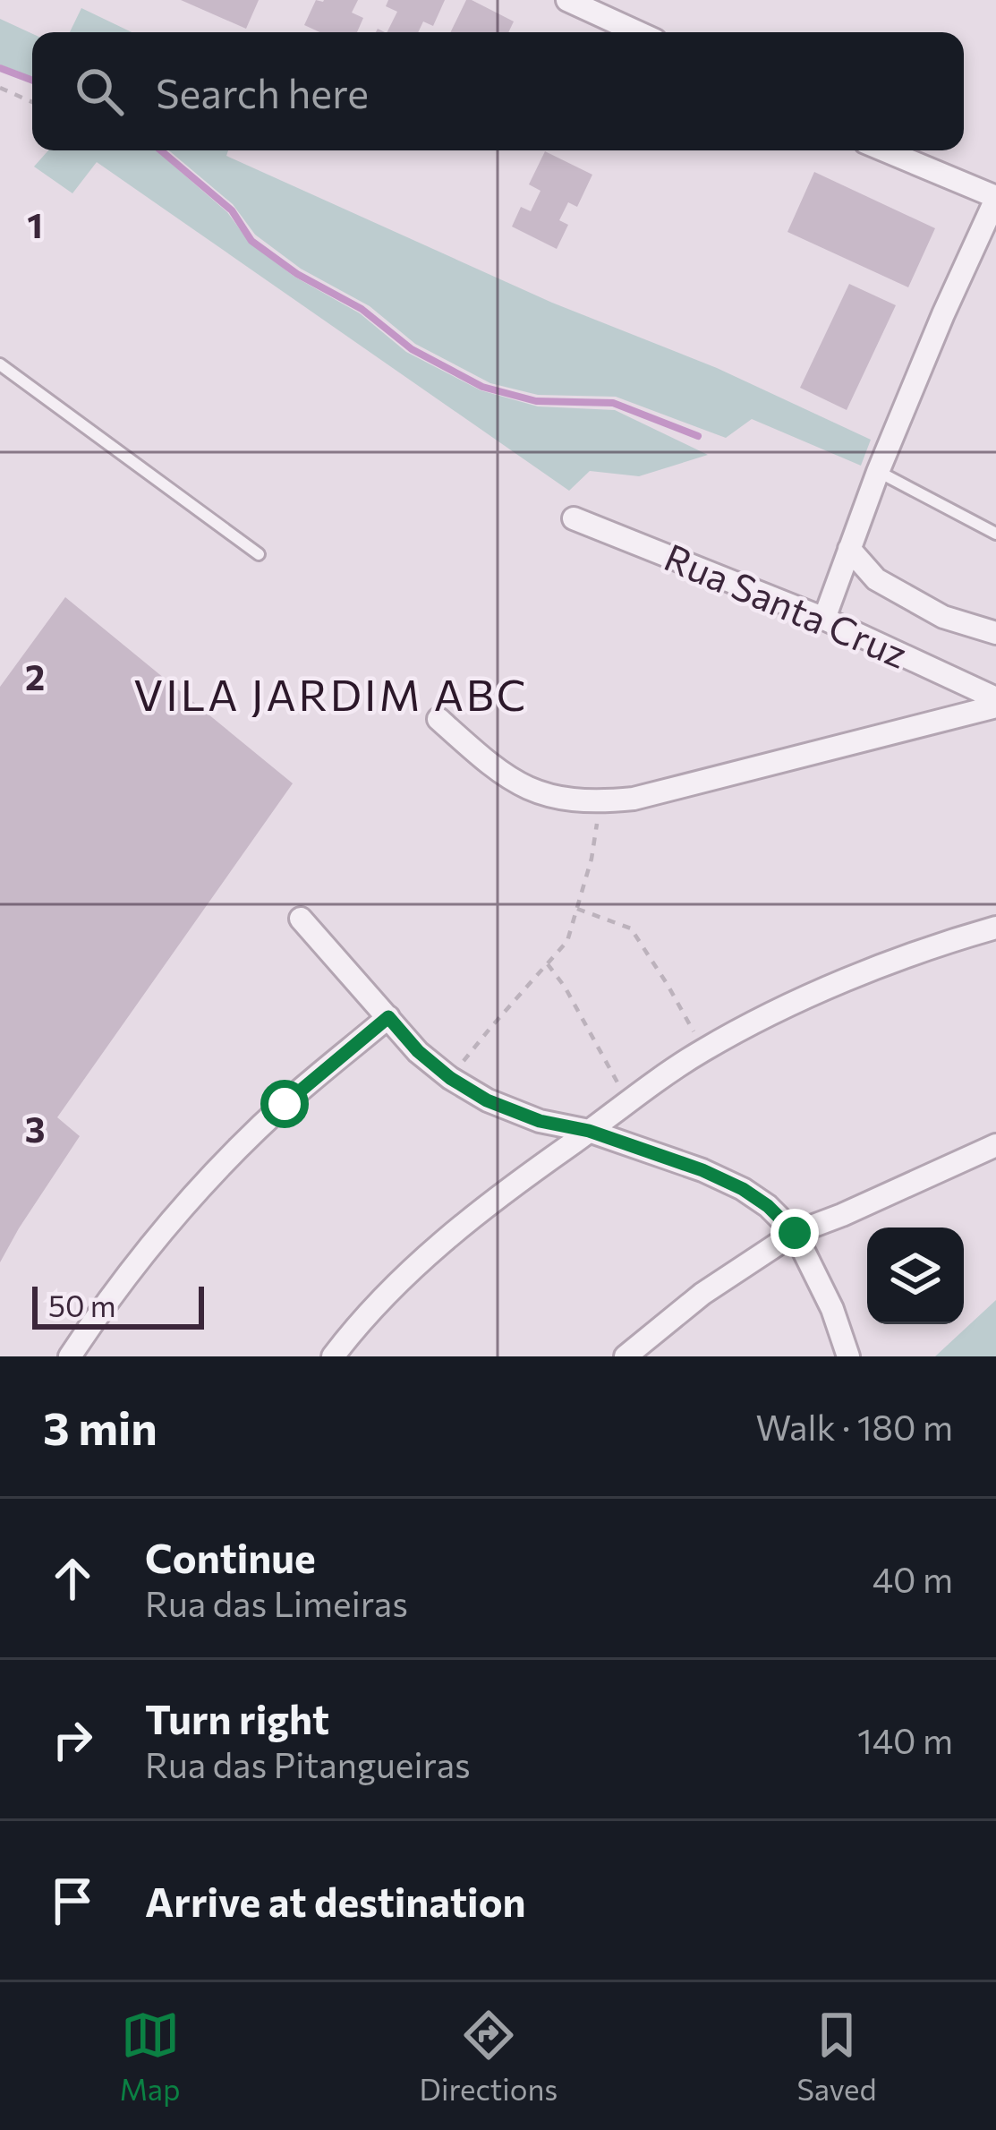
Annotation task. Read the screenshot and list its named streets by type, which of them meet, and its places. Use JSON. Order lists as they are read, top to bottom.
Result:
{
  "streets": {
    "street": ["Rua Santa Cruz"]
  },
  "districts": ["VILA JARDIM ABC"],
  "scale_bar": "50 m",
  "page": {
    "search": "Search here",
    "scale": "50 m",
    "heading": ["3 min", "Walk · 180 m"],
    "list": [
      ["Continue", "Rua das Limeiras", "40 m"],
      ["Turn right", "Rua das Pitangueiras", "140 m"],
      "Arrive at destination"
    ],
    "nav": ["Map", "Directions", "Saved"]
  },
  "grid": {
    "rows": ["1", "2", "3"]
  }
}
